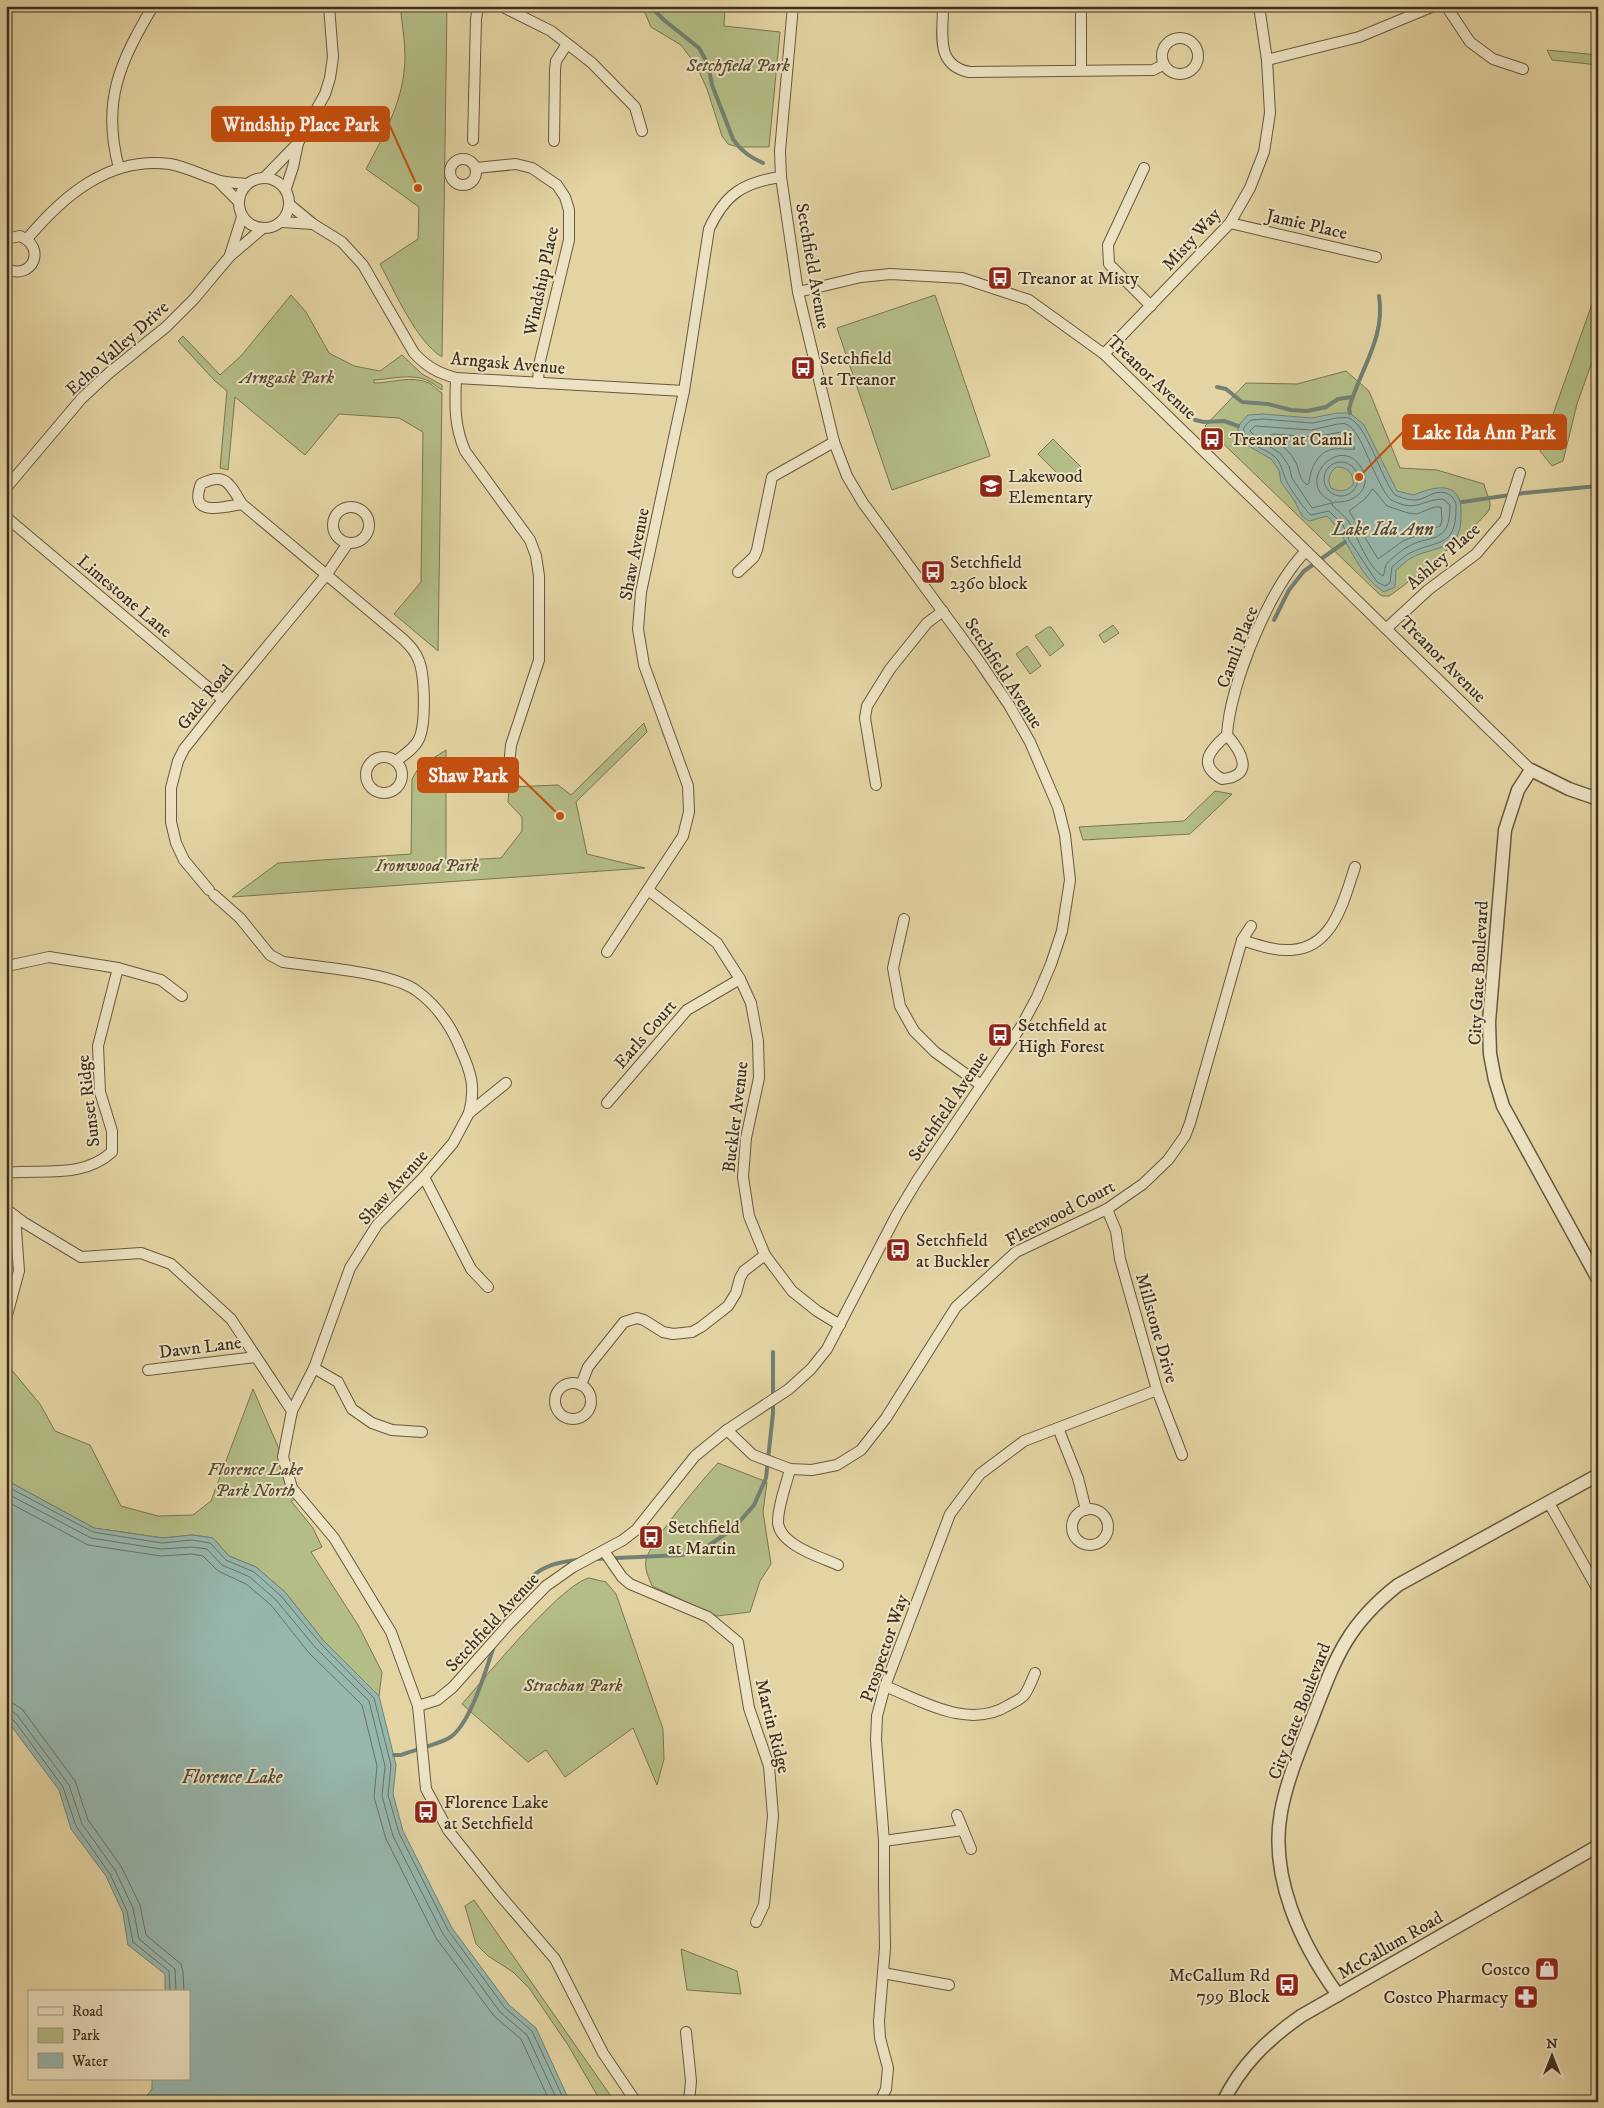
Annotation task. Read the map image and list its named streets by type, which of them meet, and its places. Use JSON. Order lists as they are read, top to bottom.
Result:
{
  "streets": {
    "street": [
      "Jamie Place",
      "Misty Way",
      "Setchfield Avenue",
      "Windship Place",
      "Echo Valley Drive",
      "Arngask Avenue",
      "Treanor Avenue",
      "Shaw Avenue",
      "Ashley Place",
      "Limestone Lane",
      "Camli Place",
      "Gade Road",
      "City Gate Boulevard",
      "Earls Court",
      "Sunset Ridge",
      "Buckler Avenue",
      "Fleetwood Court",
      "Millstone Drive",
      "Dawn Lane",
      "Prospector Way",
      "Martin Ridge",
      "McCallum Road"
    ]
  },
  "crossings": [
    ["Jamie Place", "Misty Way"],
    ["Misty Way", "Treanor Avenue"],
    ["Setchfield Avenue", "Treanor Avenue"],
    ["Setchfield Avenue", "Shaw Avenue"],
    ["Setchfield Avenue", "Buckler Avenue"],
    ["Setchfield Avenue", "Fleetwood Court"],
    ["Setchfield Avenue", "Martin Ridge"],
    ["Windship Place", "Arngask Avenue"],
    ["Echo Valley Drive", "Arngask Avenue"],
    ["Arngask Avenue", "Shaw Avenue"],
    ["Treanor Avenue", "Ashley Place"],
    ["Treanor Avenue", "Camli Place"],
    ["Treanor Avenue", "City Gate Boulevard"],
    ["Shaw Avenue", "Gade Road"],
    ["Shaw Avenue", "Buckler Avenue"],
    ["Limestone Lane", "Gade Road"],
    ["City Gate Boulevard", "McCallum Road"],
    ["Earls Court", "Buckler Avenue"],
    ["Fleetwood Court", "Millstone Drive"],
    ["Millstone Drive", "Prospector Way"]
  ],
  "water": ["Lake Ida Ann", "Florence Lake"],
  "parks": [
    "Setchfield Park",
    "Arngask Park",
    "Ironwood Park",
    "Florence Lake Park North",
    "Strachan Park"
  ],
  "places": {
    "other": ["Windship Place Park", "Lake Ida Ann Park", "Shaw Park"],
    "bus stop": [
      "Treanor at Misty",
      "Setchfield at Treanor",
      "Treanor at Camli",
      "Setchfield 2360 block",
      "Setchfield at High Forest",
      "Setchfield at Buckler",
      "Setchfield at Martin",
      "Florence Lake at Setchfield",
      "McCallum Rd 799 Block"
    ],
    "school or university": ["Lakewood Elementary"],
    "shop": ["Costco"],
    "pharmacy": ["Costco Pharmacy"]
  },
  "legend": ["Road", "Park", "Water"],
  "north": "top"
}
